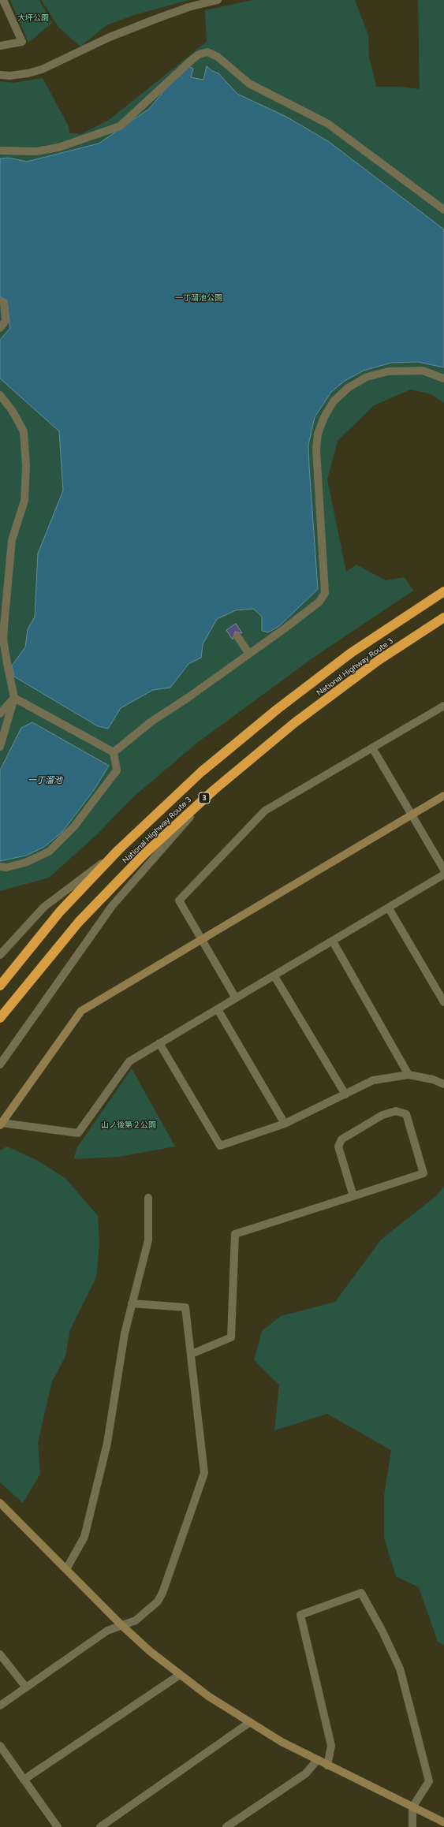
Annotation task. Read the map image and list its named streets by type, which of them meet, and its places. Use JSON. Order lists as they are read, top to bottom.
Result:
{
  "streets": {
    "highway": ["National Highway Route 3", "3"]
  },
  "water": ["一丁溜池"],
  "parks": ["大坪公園", "一丁溜池公園", "山ノ後第２公園"]
}
